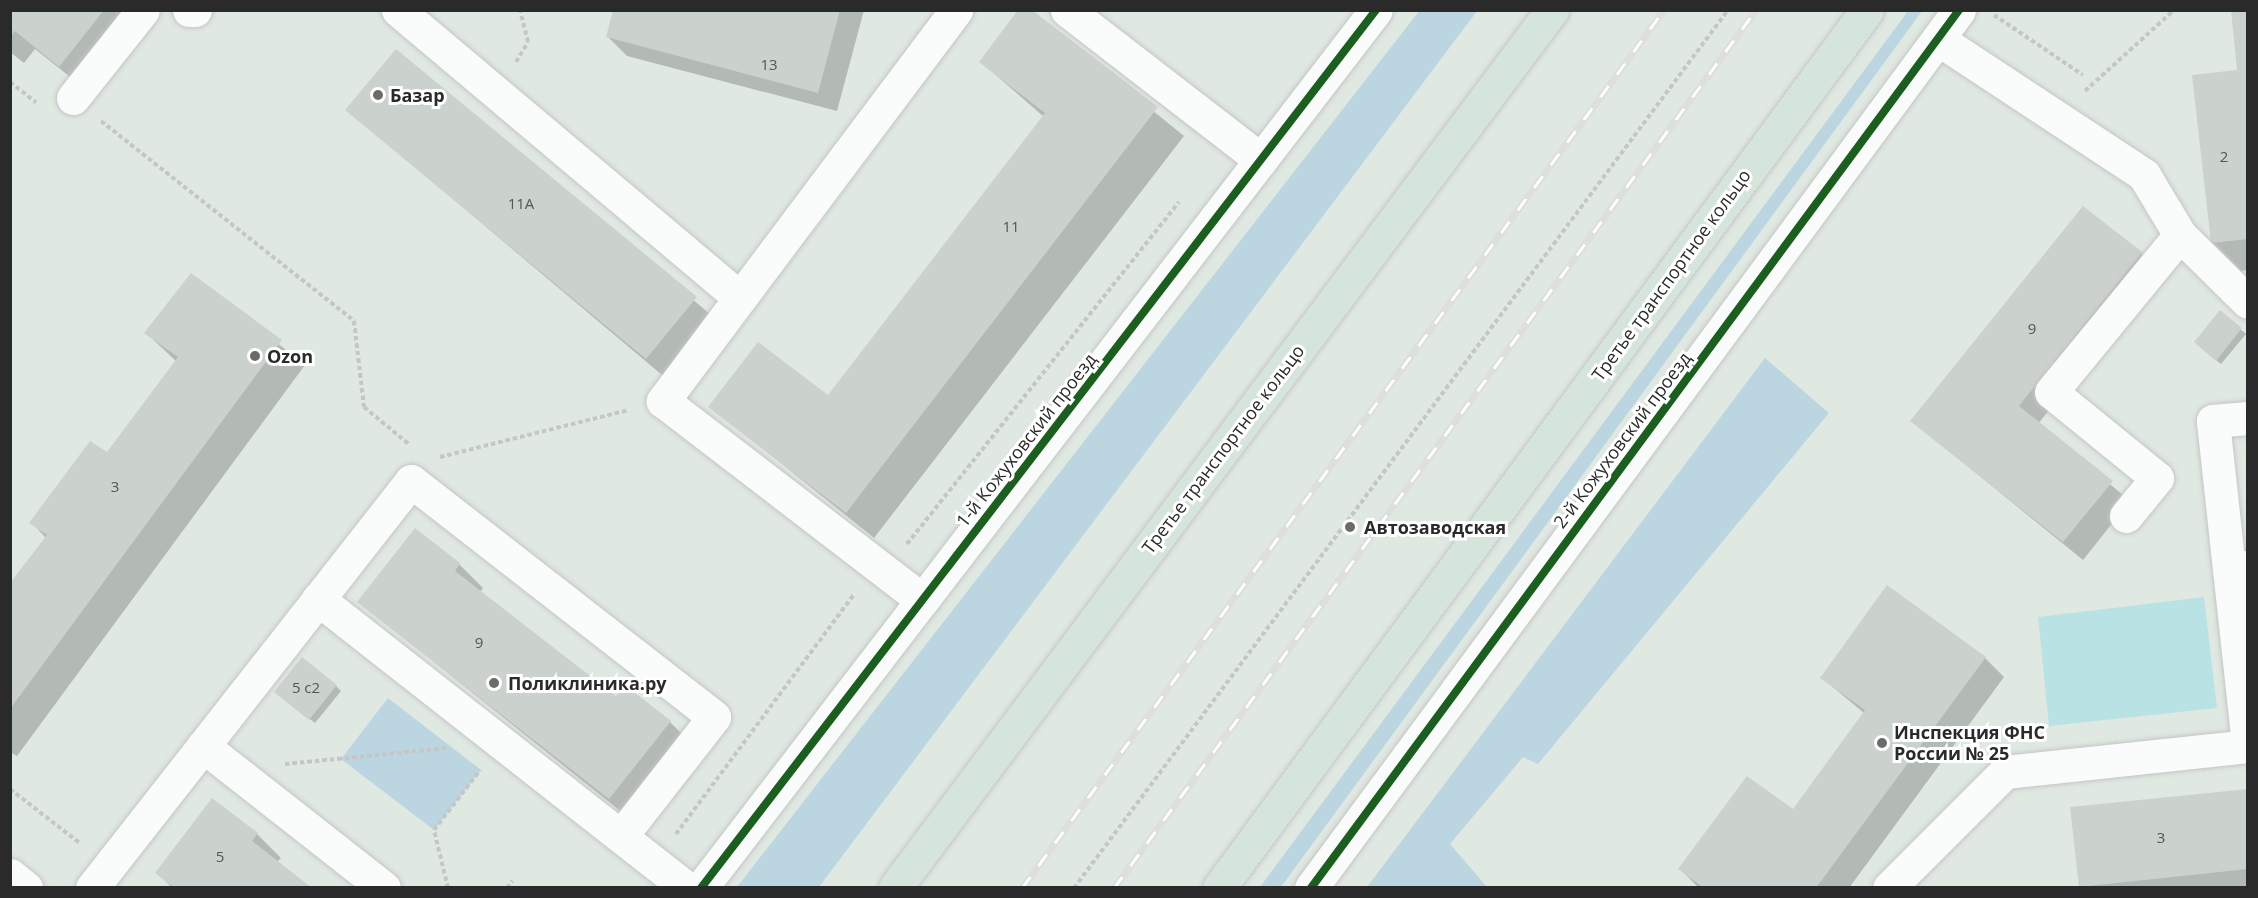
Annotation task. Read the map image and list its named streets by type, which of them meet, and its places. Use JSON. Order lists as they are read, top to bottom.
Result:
{
  "streets": {
    "main road": ["Третье транспортное кольцо"],
    "street": ["1-й Кожуховский проезд", "2-й Кожуховский проезд"]
  },
  "places": [
    "Базар",
    "Ozon",
    "Автозаводская",
    "Поликлиника.ру",
    "Инспекция ФНС России № 25"
  ],
  "house_numbers": [
    "13",
    "2",
    "11А",
    "11",
    "9",
    "3",
    "9",
    "5 с2",
    "3",
    "5"
  ]
}
